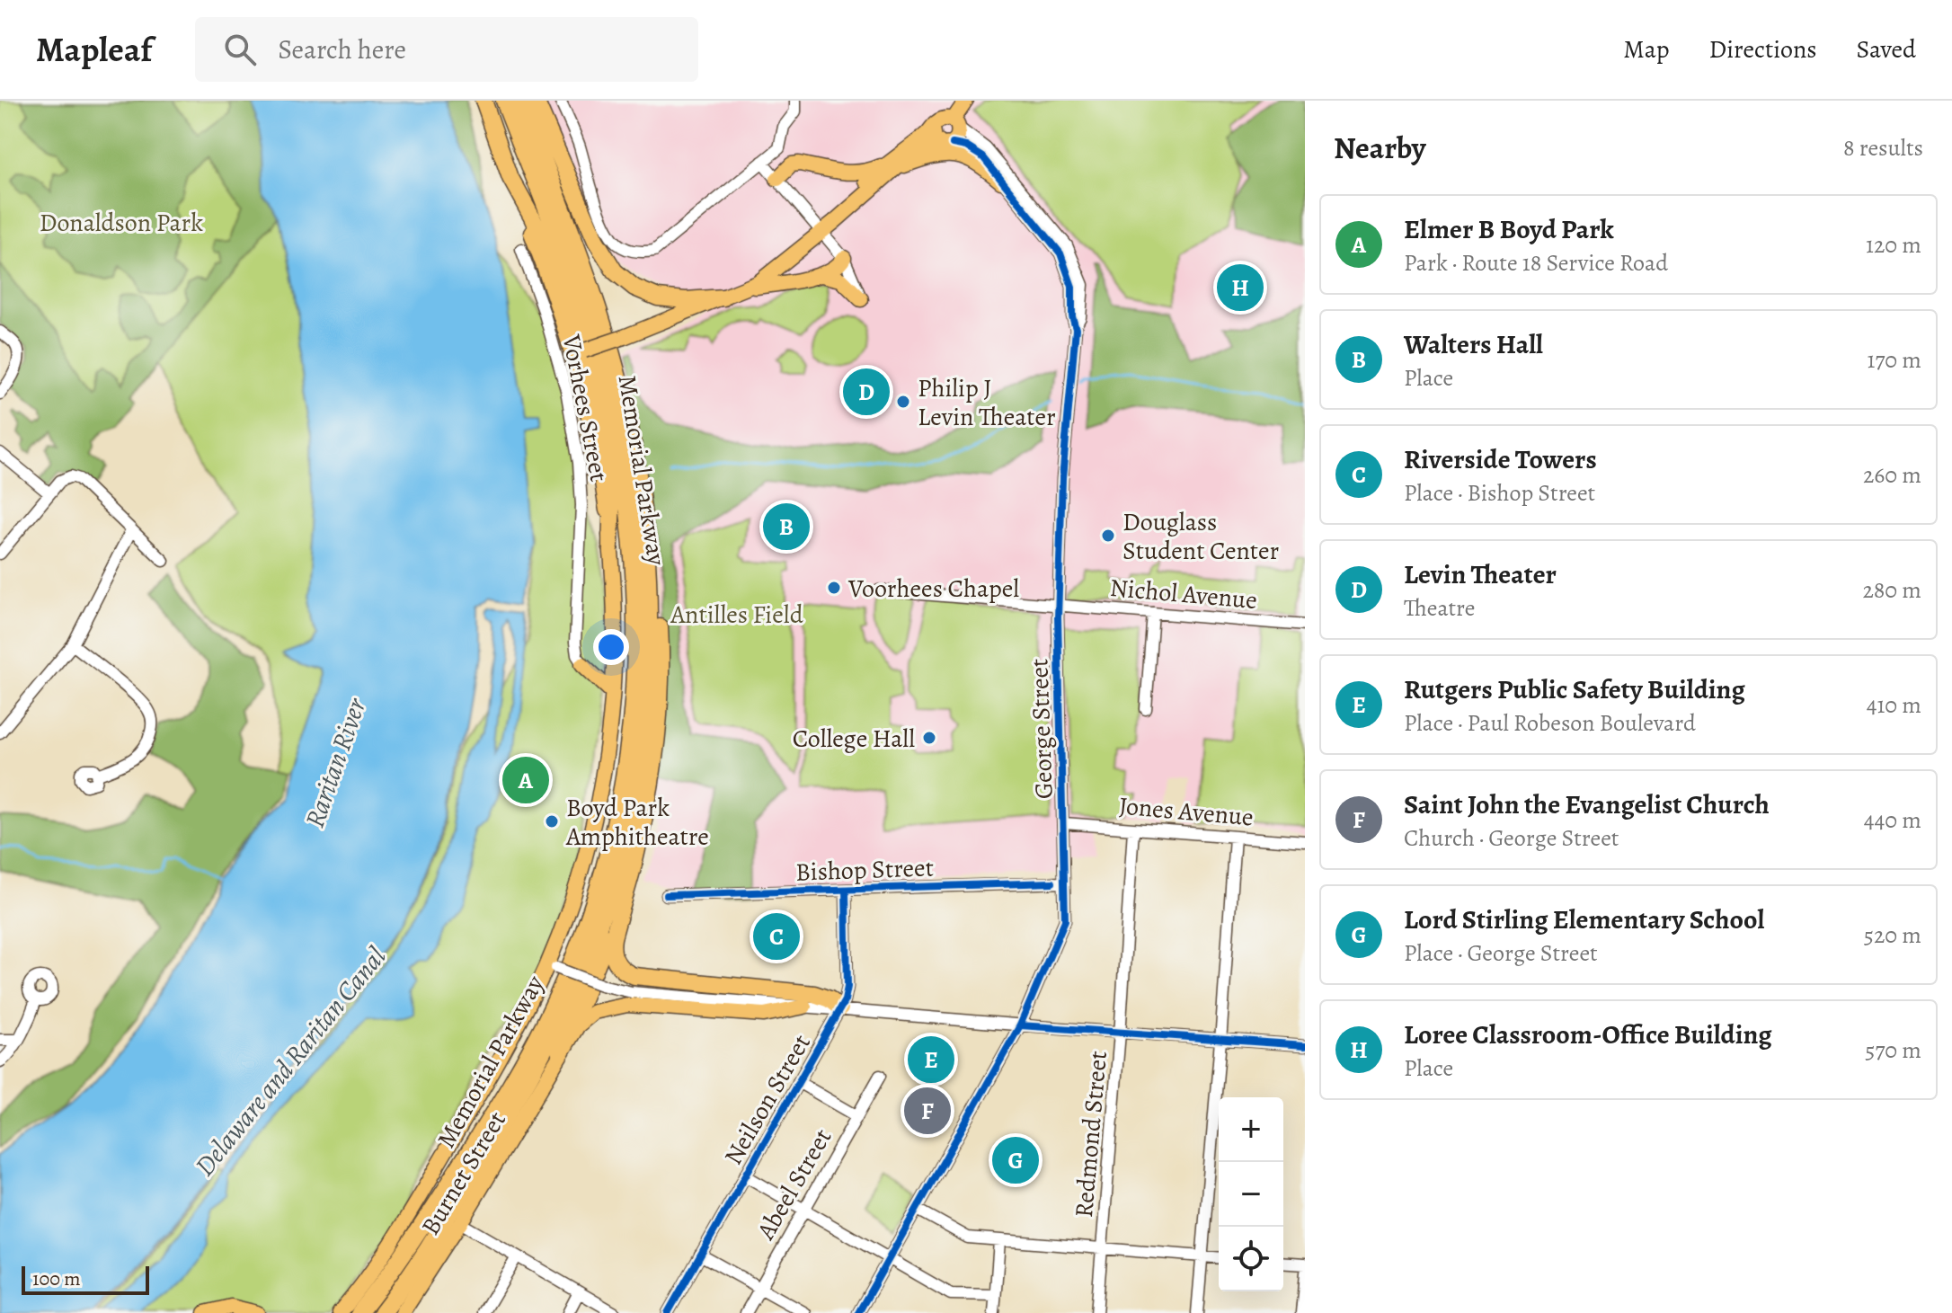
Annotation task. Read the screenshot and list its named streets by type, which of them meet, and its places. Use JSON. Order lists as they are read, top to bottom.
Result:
{
  "streets": {
    "highway": ["Memorial Parkway"],
    "main road": ["Burnet Street"],
    "street": [
      "Vorhees Street",
      "Nichol Avenue",
      "George Street",
      "Jones Avenue",
      "Bishop Street",
      "Neilson Street",
      "Redmond Street",
      "Abeel Street"
    ]
  },
  "crossings": [
    ["Nichol Avenue", "George Street"],
    ["George Street", "Jones Avenue"],
    ["George Street", "Bishop Street"],
    ["Jones Avenue", "Redmond Street"],
    ["Bishop Street", "Neilson Street"]
  ],
  "water": ["Raritan River", "Delaware and Raritan Canal"],
  "parks": ["Donaldson Park", "Antilles Field"],
  "places": [
    "Philip J Levin Theater",
    "Douglass Student Center",
    "Voorhees Chapel",
    "College Hall",
    "Boyd Park Amphitheatre"
  ],
  "scale_bar": "100 m",
  "page": {
    "header": "Mapleaf",
    "search": "Search here",
    "nav": ["Map", "Directions", "Saved"],
    "heading": ["Nearby", "8 results"],
    "list": [
      {
        "mark": "A",
        "name": "Elmer B Boyd Park",
        "note": "Park · Route 18 Service Road",
        "value": "120 m"
      },
      {
        "mark": "B",
        "name": "Walters Hall",
        "note": "Place",
        "value": "170 m"
      },
      {
        "mark": "C",
        "name": "Riverside Towers",
        "note": "Place · Bishop Street",
        "value": "260 m"
      },
      {
        "mark": "D",
        "name": "Levin Theater",
        "note": "Theatre",
        "value": "280 m"
      },
      {
        "mark": "E",
        "name": "Rutgers Public Safety Building",
        "note": "Place · Paul Robeson Boulevard",
        "value": "410 m"
      },
      {
        "mark": "F",
        "name": "Saint John the Evangelist Church",
        "note": "Church · George Street",
        "value": "440 m"
      },
      {
        "mark": "G",
        "name": "Lord Stirling Elementary School",
        "note": "Place · George Street",
        "value": "520 m"
      },
      {
        "mark": "H",
        "name": "Loree Classroom-Office Building",
        "note": "Place",
        "value": "570 m"
      }
    ],
    "pins": [
      "H",
      "D",
      "B",
      "A",
      "C",
      "E",
      "F",
      "G"
    ],
    "map_buttons": ["+", "−"],
    "scale": "100 m"
  }
}
